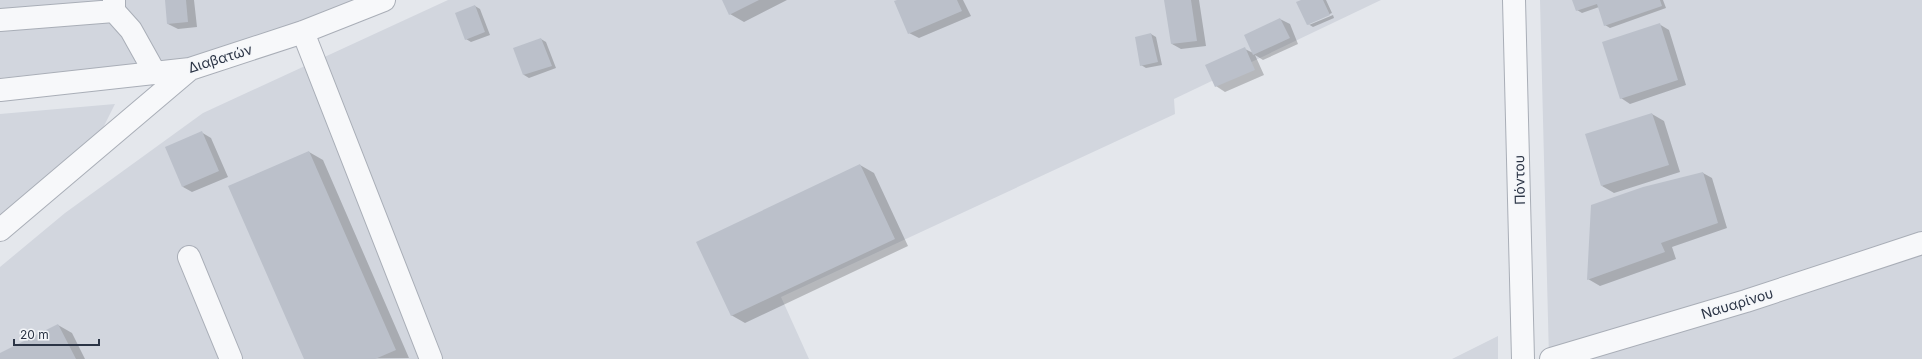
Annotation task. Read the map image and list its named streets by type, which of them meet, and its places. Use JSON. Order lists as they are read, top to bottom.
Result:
{
  "streets": {
    "street": ["Διαβατών", "Πόντου", "Ναυαρίνου"]
  },
  "scale_bar": "20 m"
}
